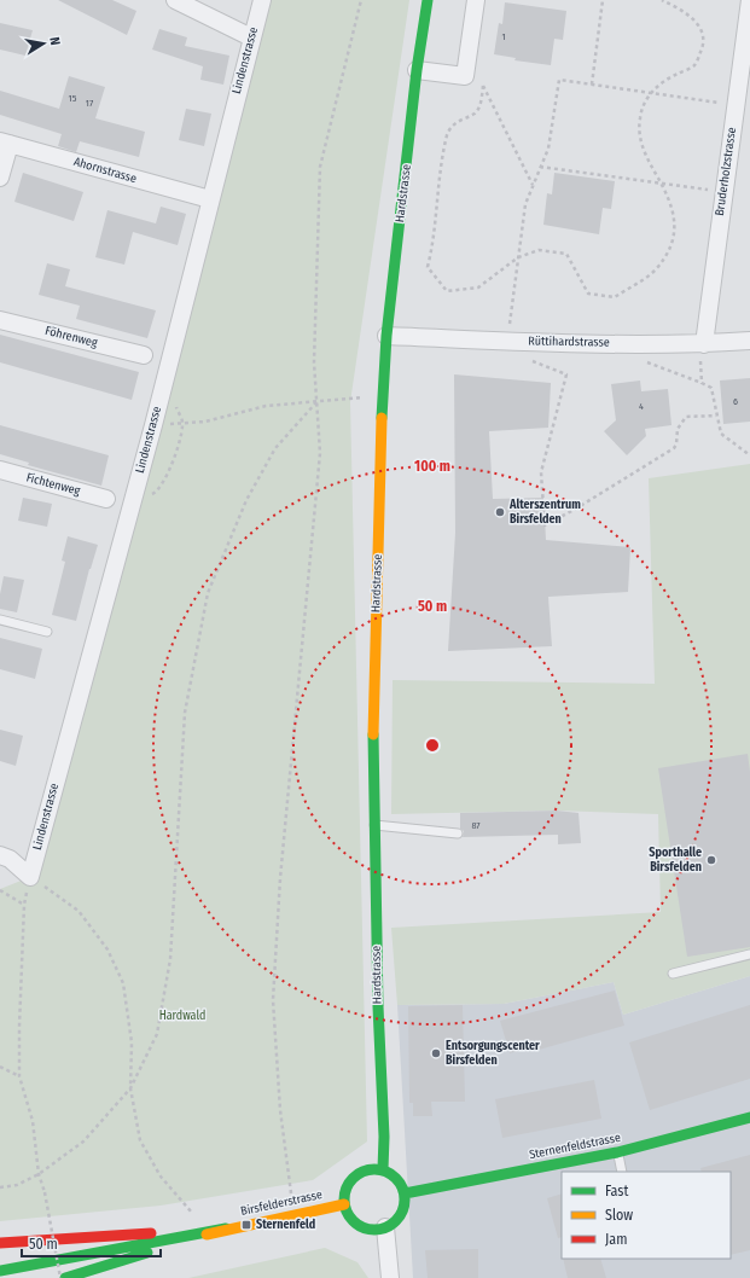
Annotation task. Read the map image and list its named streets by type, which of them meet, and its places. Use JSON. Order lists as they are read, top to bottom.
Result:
{
  "streets": {
    "main road": ["Hardstrasse", "Sternenfeldstrasse", "Birsfelderstrasse"],
    "street": [
      "Lindenstrasse",
      "Ahornstrasse",
      "Bruderholzstrasse",
      "Föhrenweg",
      "Rüttihardstrasse",
      "Fichtenweg"
    ]
  },
  "crossings": [
    ["Lindenstrasse", "Ahornstrasse"],
    ["Bruderholzstrasse", "Rüttihardstrasse"],
    ["Hardstrasse", "Rüttihardstrasse"],
    ["Hardstrasse", "Sternenfeldstrasse"],
    ["Hardstrasse", "Birsfelderstrasse"],
    ["Sternenfeldstrasse", "Birsfelderstrasse"]
  ],
  "parks": ["Hardwald"],
  "places": {
    "other": ["Alterszentrum Birsfelden", "Sporthalle Birsfelden", "Entsorgungscenter Birsfelden"],
    "transit": ["Sternenfeld"]
  },
  "house_numbers": [
    "1",
    "15",
    "17",
    "6",
    "4",
    "87"
  ],
  "legend": ["Fast", "Slow", "Jam"],
  "scale_bar": "50 m",
  "north": "right",
  "rings": ["100 m", "50 m"]
}
